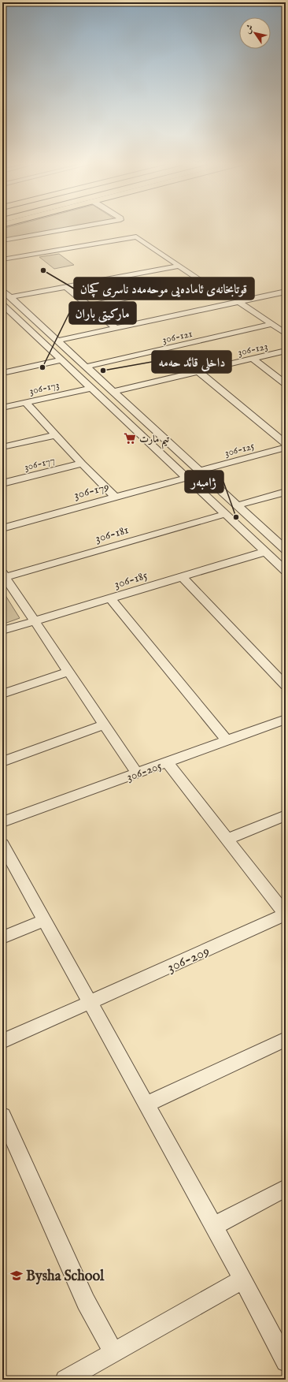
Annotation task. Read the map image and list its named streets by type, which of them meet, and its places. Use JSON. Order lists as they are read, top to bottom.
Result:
{
  "streets": {
    "street": [
      "306-121",
      "306-123",
      "306-173",
      "306-125",
      "306-177",
      "306-179",
      "306-181",
      "306-185",
      "306-205",
      "306-209"
    ]
  },
  "places": {
    "other": [
      "قوتابخانەی ئامادەیی موحەمەد ناسری کچان",
      "ماركيتى باران",
      "داخلی قائد حەمە",
      "ژامبەر"
    ],
    "supermarket": ["تيم مارت"],
    "school or university": ["Bysha School"]
  },
  "north": "top left"
}
